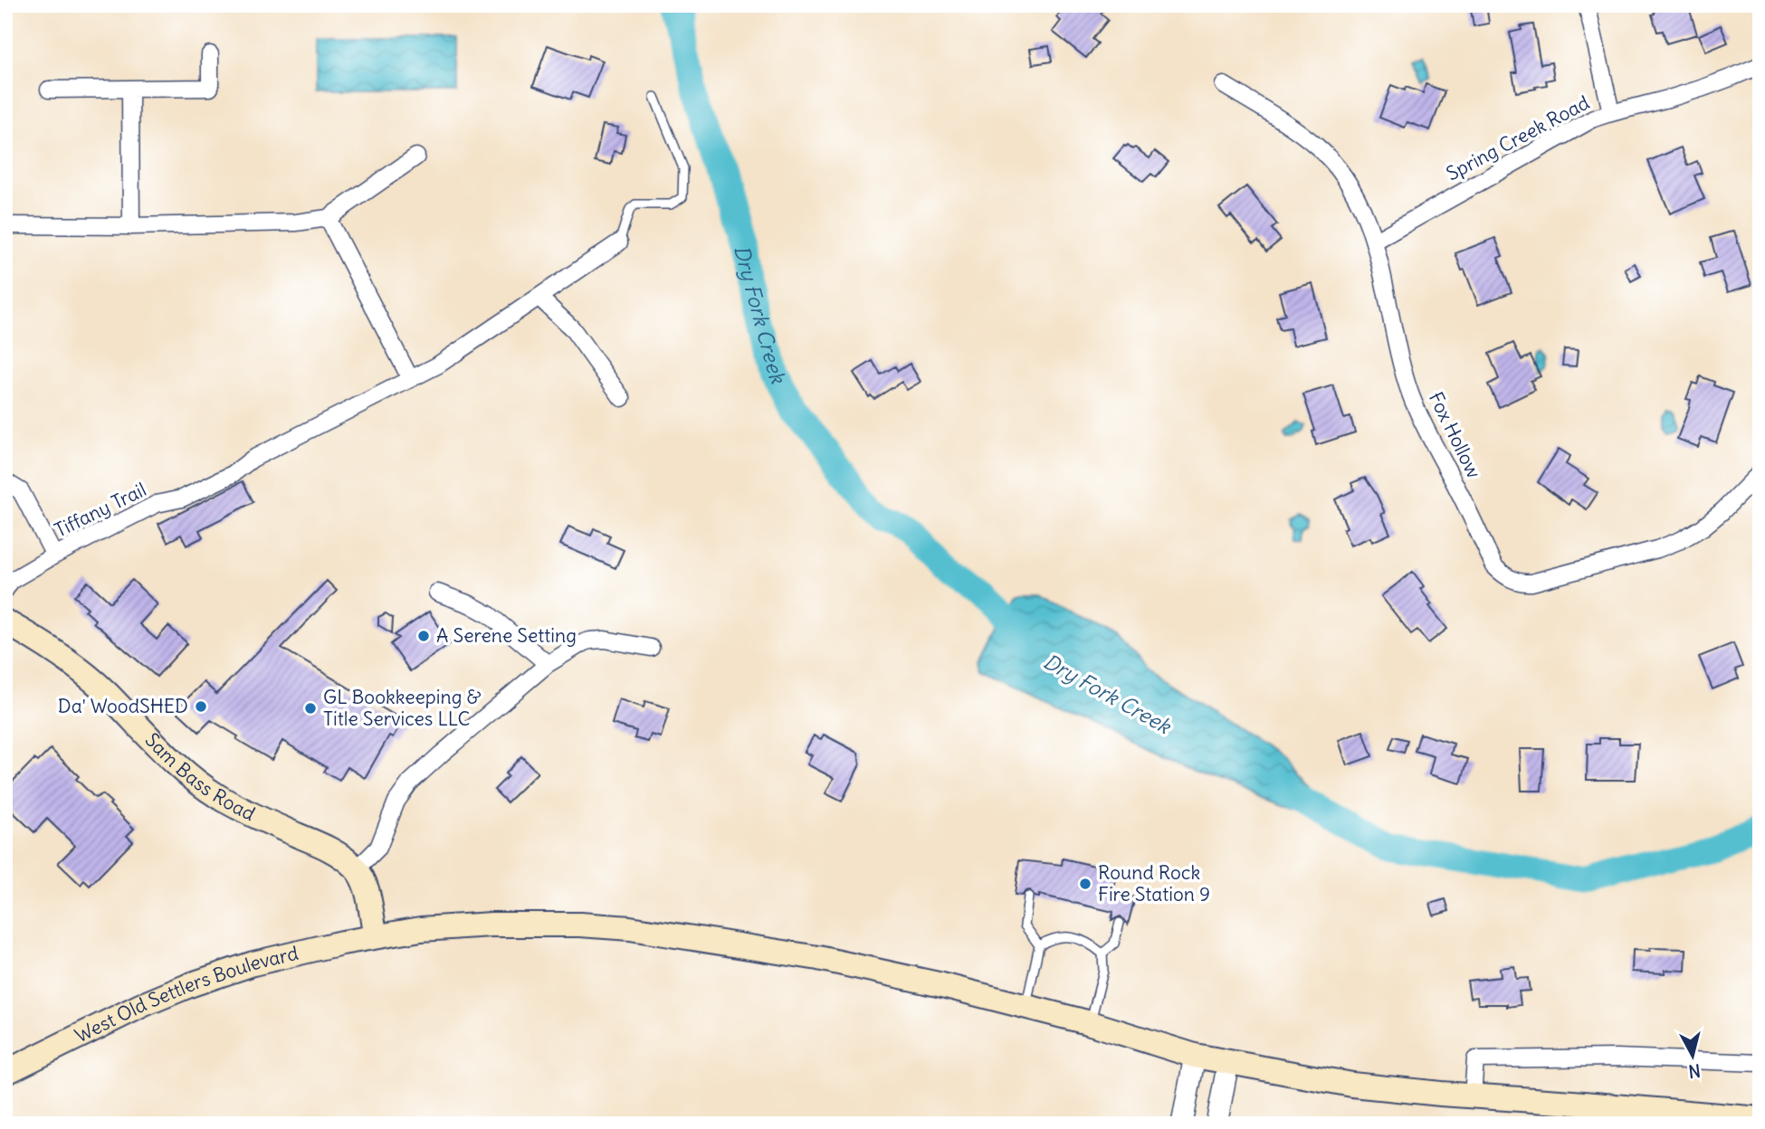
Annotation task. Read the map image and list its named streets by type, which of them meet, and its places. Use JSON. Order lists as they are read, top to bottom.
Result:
{
  "streets": {
    "main road": ["Sam Bass Road", "West Old Settlers Boulevard"],
    "street": ["Spring Creek Road", "Fox Hollow", "Tiffany Trail"]
  },
  "crossings": [
    ["Spring Creek Road", "Fox Hollow"]
  ],
  "water": ["Dry Fork Creek"],
  "places": [
    "A Serene Setting",
    "Da' WoodSHED",
    "GL Bookkeeping & Title Services LLC",
    "Round Rock Fire Station 9"
  ],
  "north": "bottom"
}
